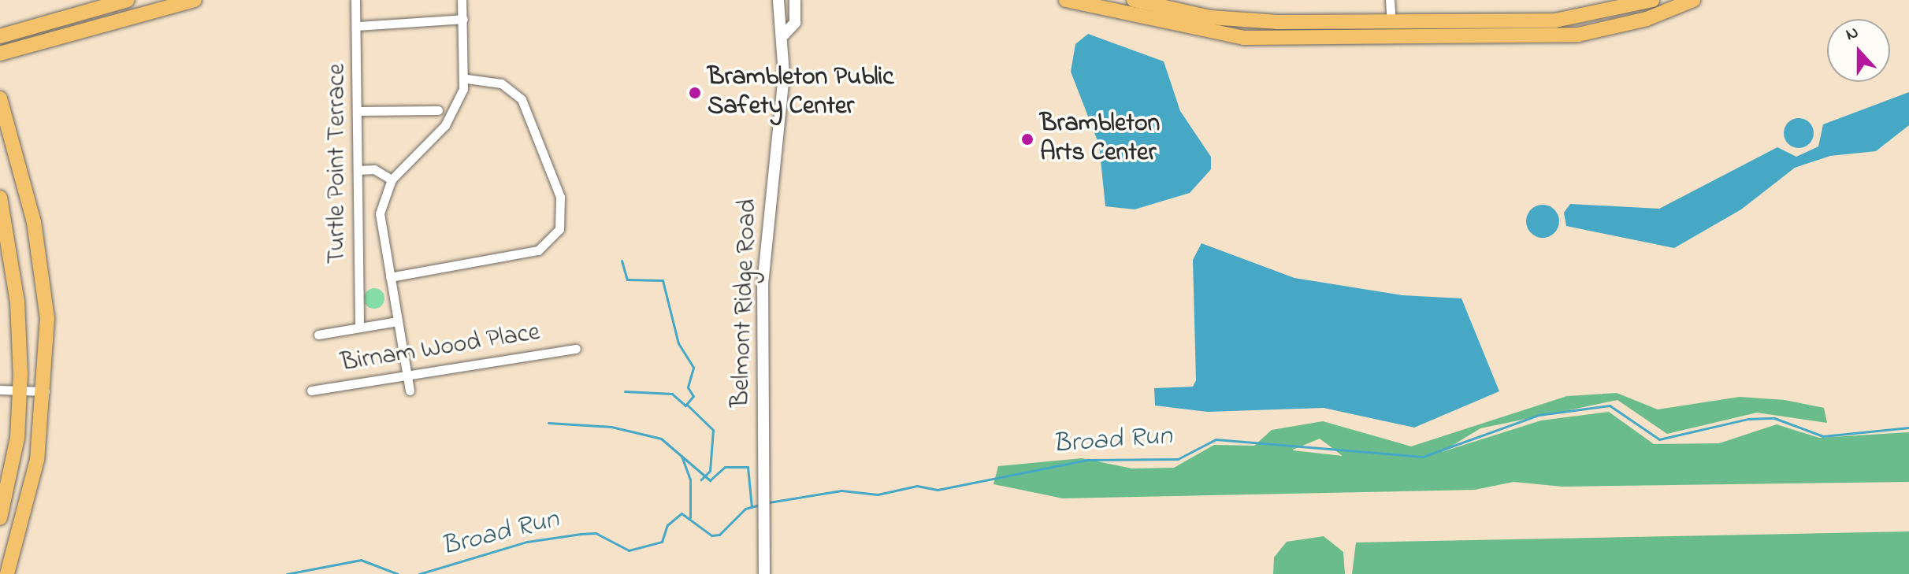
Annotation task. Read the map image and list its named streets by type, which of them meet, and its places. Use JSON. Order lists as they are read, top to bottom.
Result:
{
  "streets": {
    "street": ["Turtle Point Terrace", "Belmont Ridge Road", "Birnam Wood Place"]
  },
  "water": ["Broad Run"],
  "places": ["Brambleton Public Safety Center", "Brambleton Arts Center"],
  "north": "top"
}
